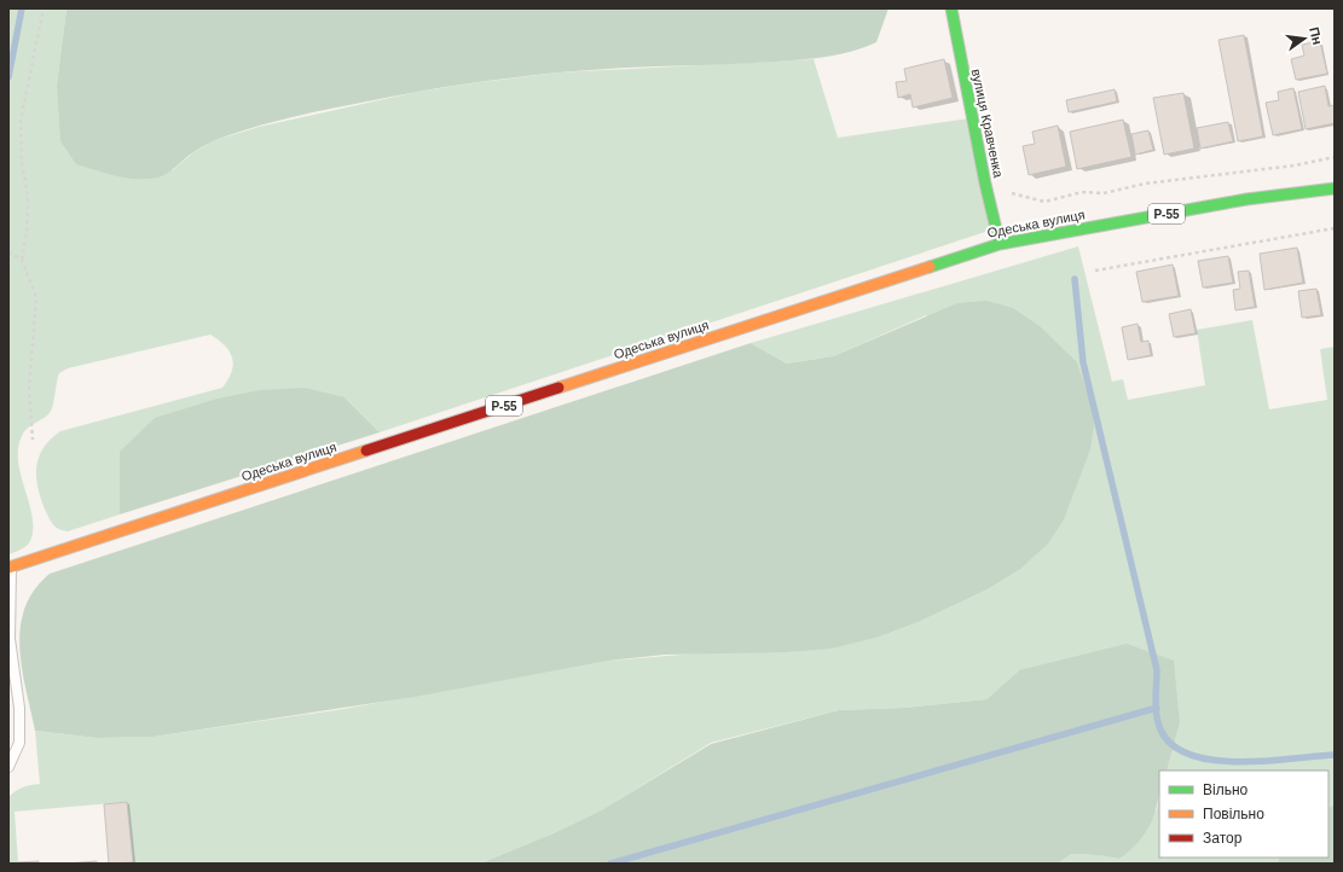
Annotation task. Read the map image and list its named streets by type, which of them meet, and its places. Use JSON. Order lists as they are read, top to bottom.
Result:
{
  "streets": {
    "main road": ["вулиця Кравченка", "Р-55", "Одеська вулиця"]
  },
  "crossings": [
    ["вулиця Кравченка", "Одеська вулиця"]
  ],
  "legend": ["Вільно", "Повільно", "Затор"],
  "north": "right"
}
